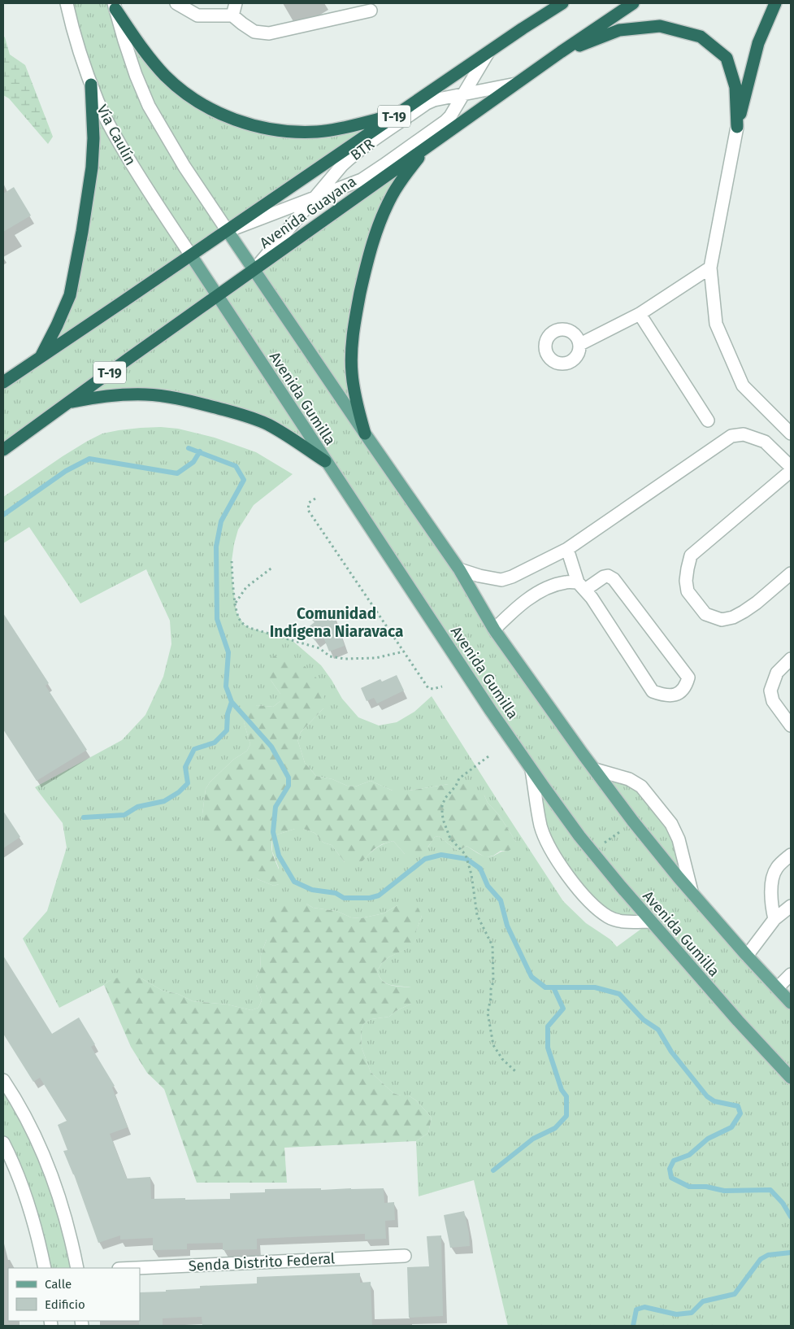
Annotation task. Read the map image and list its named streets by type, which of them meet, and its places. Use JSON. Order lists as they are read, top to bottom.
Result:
{
  "streets": {
    "highway": ["T-19", "Avenida Guayana"],
    "main road": ["Avenida Gumilla"],
    "street": ["Vía Caulín", "BTR", "Senda Distrito Federal"]
  },
  "crossings": [
    ["Vía Caulín", "Avenida Guayana"],
    ["Vía Caulín", "Avenida Gumilla"],
    ["BTR", "Avenida Guayana"],
    ["Avenida Guayana", "Avenida Gumilla"]
  ],
  "districts": ["Comunidad Indígena Niaravaca"],
  "legend": ["Calle", "Edificio"]
}
